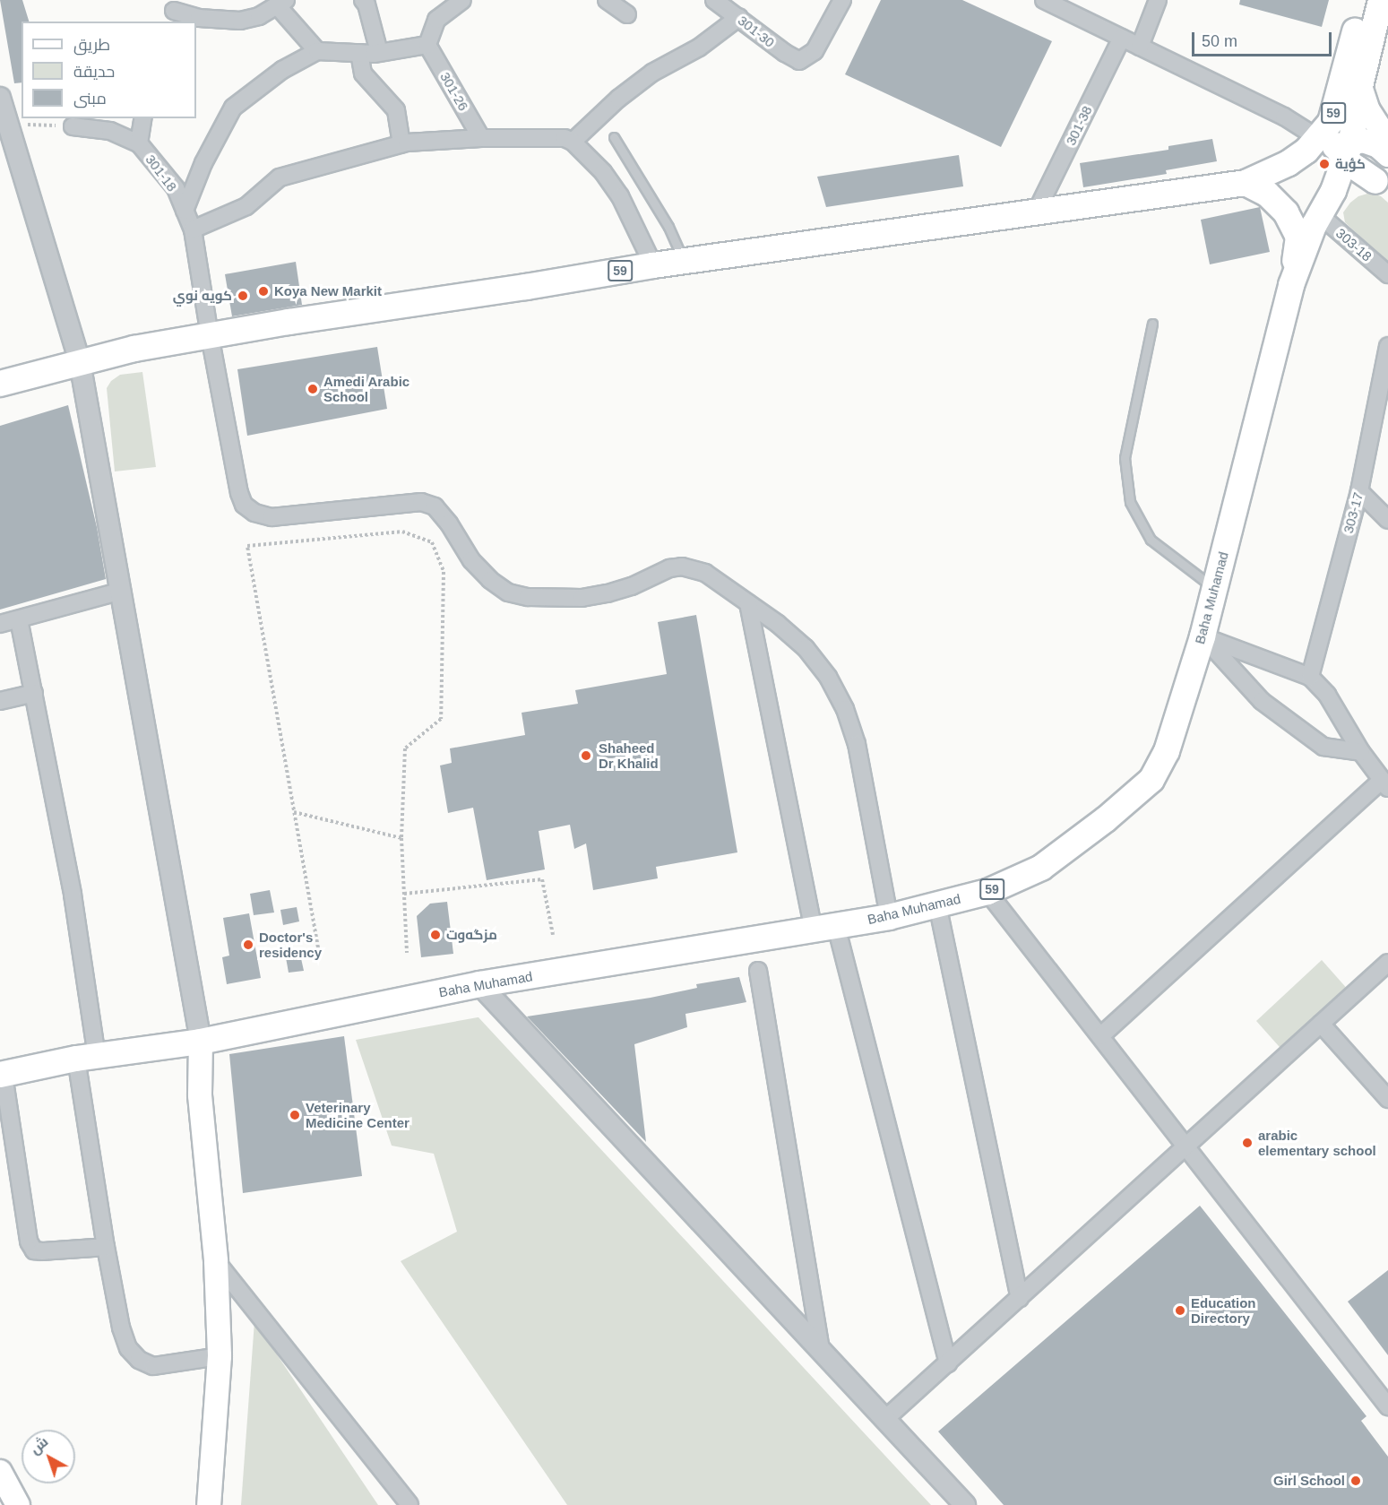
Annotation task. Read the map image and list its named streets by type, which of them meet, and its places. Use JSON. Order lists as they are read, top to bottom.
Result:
{
  "streets": {
    "main road": ["59", "Baha Muhamad"],
    "street": [
      "301-30",
      "301-26",
      "301-38",
      "301-18",
      "303-18",
      "303-17"
    ]
  },
  "crossings": [
    ["59", "301-38"],
    ["59", "301-18"],
    ["59", "Baha Muhamad"],
    ["301-18", "Baha Muhamad"],
    ["303-18", "Baha Muhamad"]
  ],
  "places": [
    "كؤية",
    "Koya New Markit",
    "كويه نوي",
    "Amedi Arabic School",
    "Shaheed Dr Khalid",
    "مزگه‌وت",
    "Doctor's residency",
    "Veterinary Medicine Center",
    "arabic elementary school",
    "Education Directory",
    "Girl School"
  ],
  "legend": ["طريق", "حديقة", "مبنى"],
  "scale_bar": "50 m",
  "north": "top left"
}
